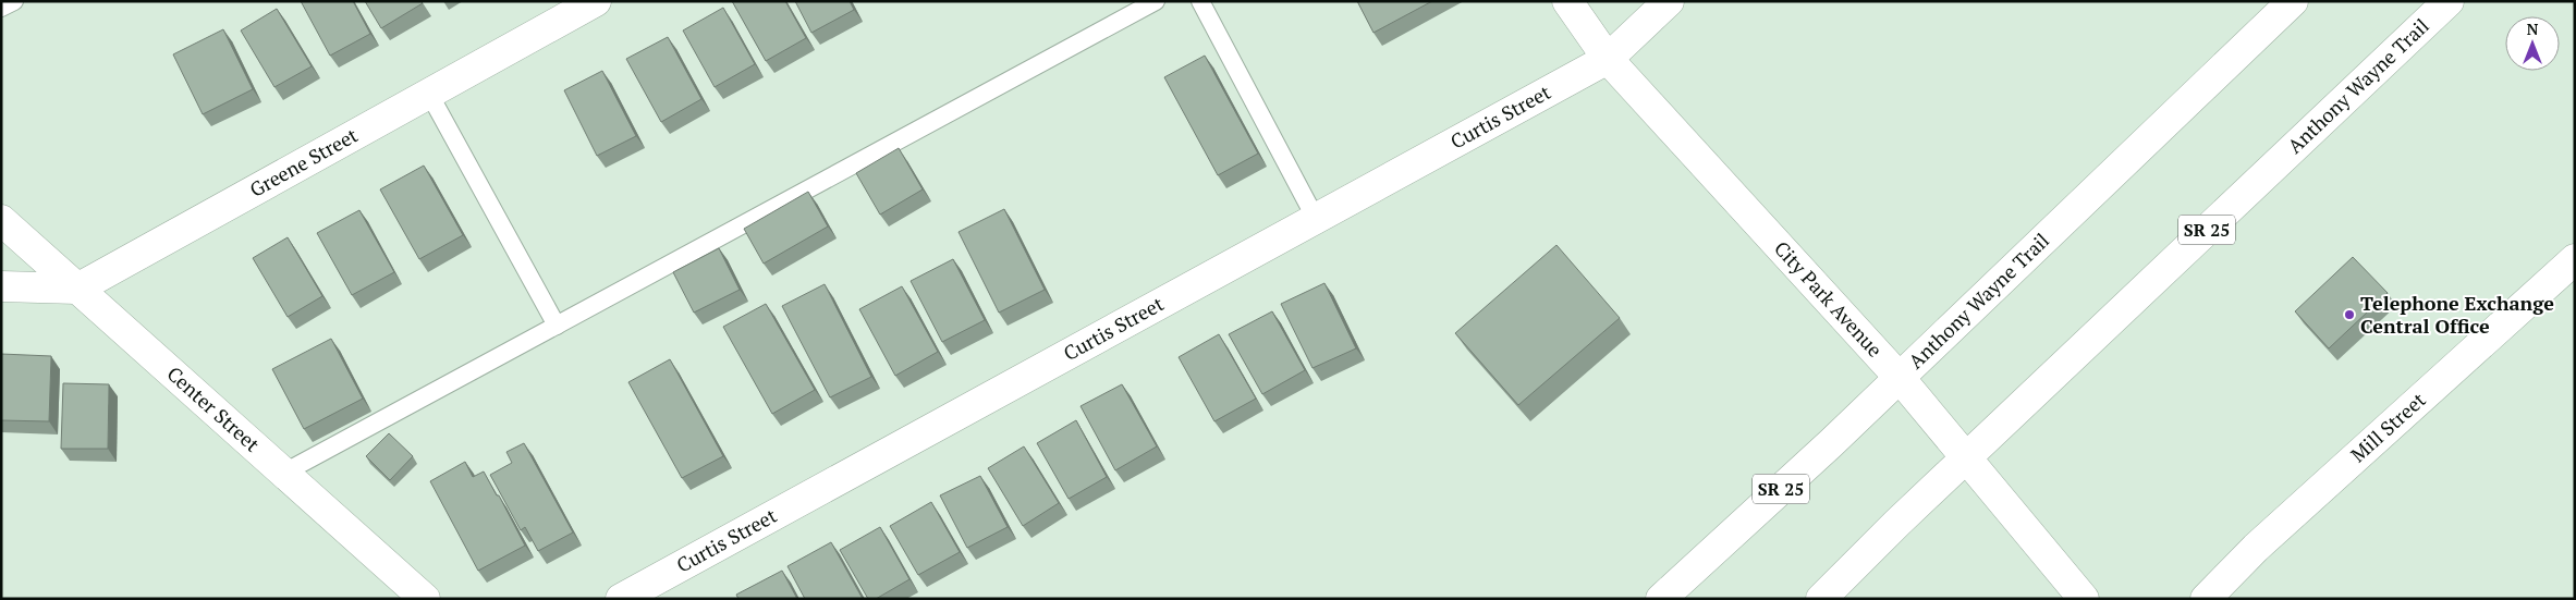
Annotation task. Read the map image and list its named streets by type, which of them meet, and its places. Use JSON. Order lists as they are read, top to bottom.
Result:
{
  "streets": {
    "main road": [
      "Anthony Wayne Trail",
      "Curtis Street",
      "Greene Street",
      "SR 25",
      "City Park Avenue",
      "Center Street",
      "Mill Street"
    ]
  },
  "crossings": [
    ["Anthony Wayne Trail", "City Park Avenue"],
    ["Curtis Street", "City Park Avenue"],
    ["Greene Street", "Center Street"]
  ],
  "places": ["Telephone Exchange Central Office"],
  "north": "top"
}
